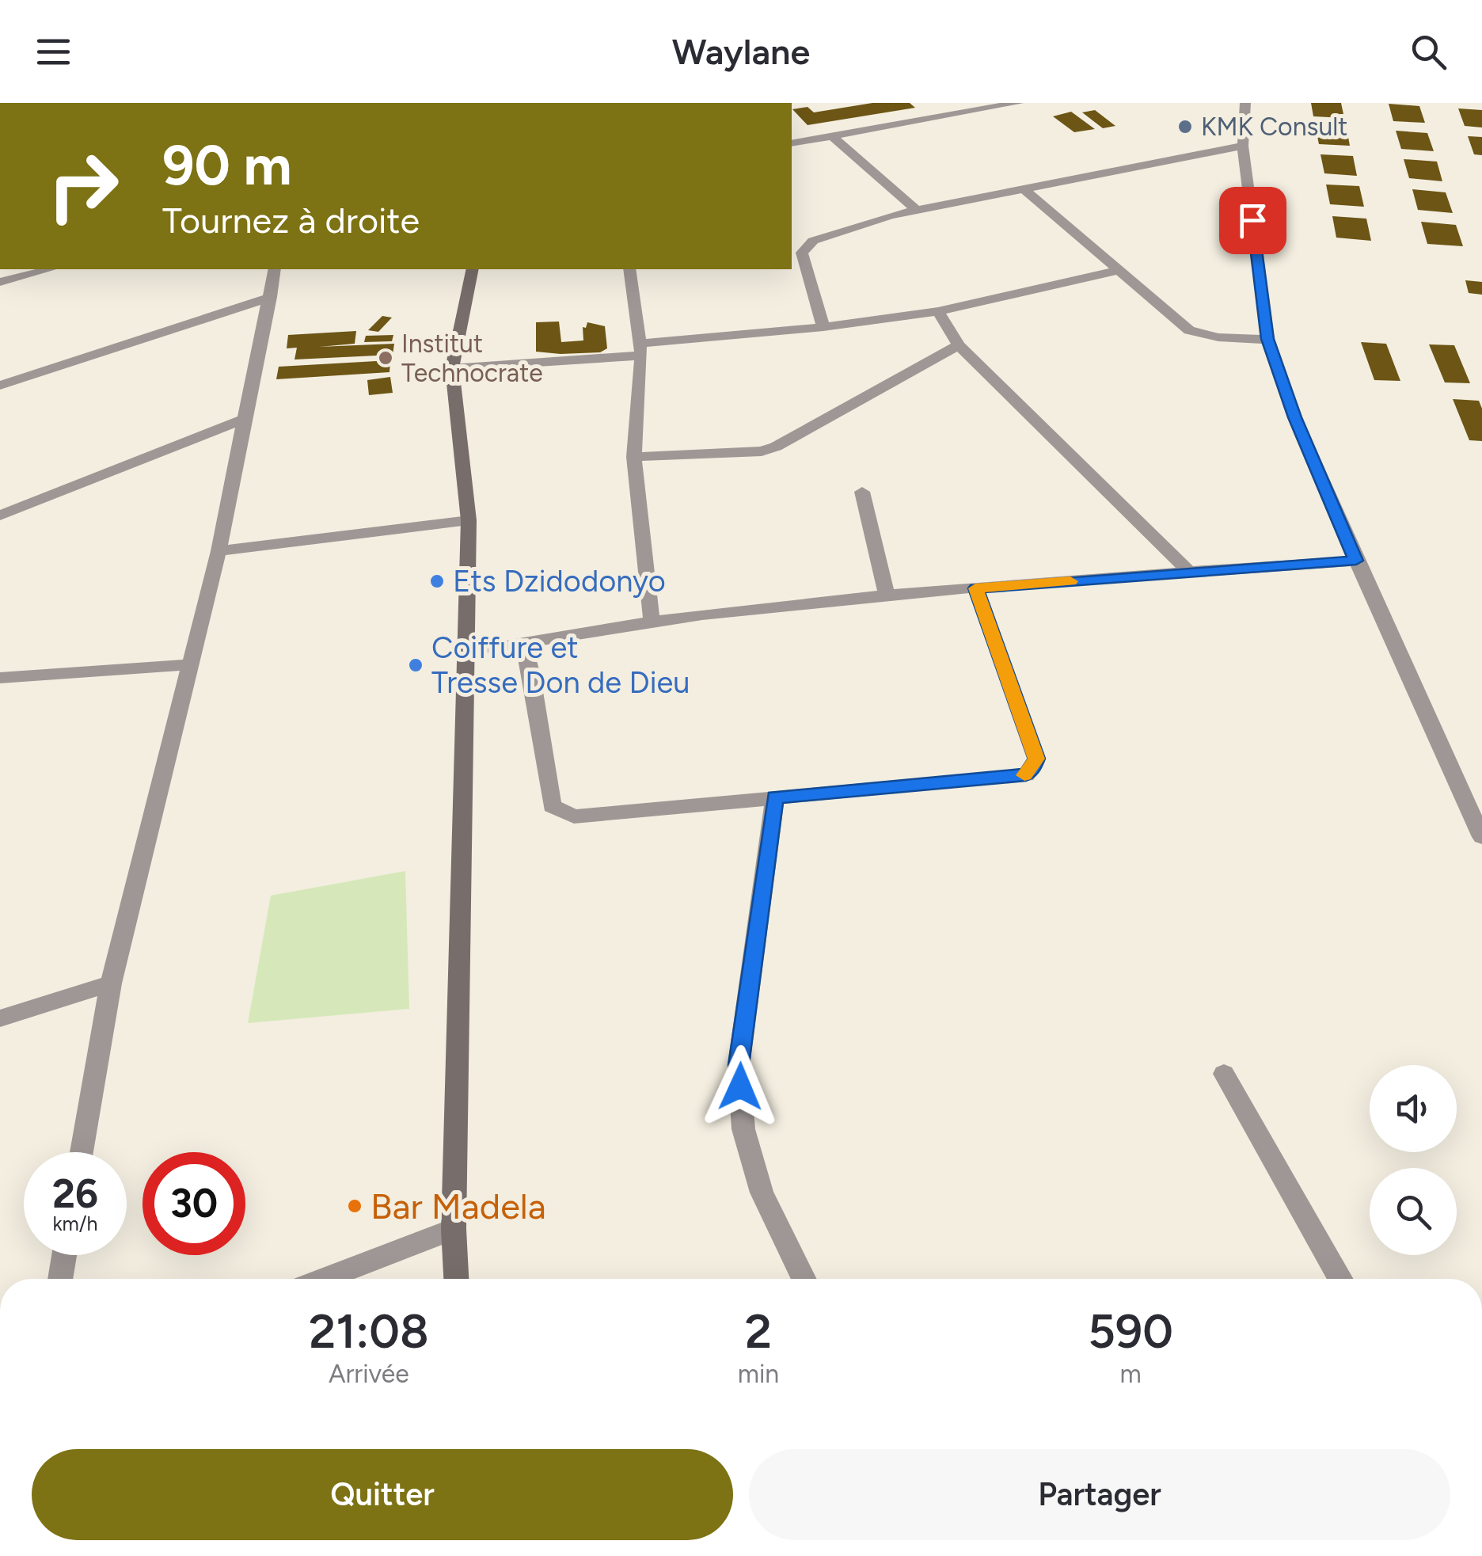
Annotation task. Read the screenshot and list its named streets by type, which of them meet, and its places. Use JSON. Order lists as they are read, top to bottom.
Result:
{
  "places": [
    "KMK Consult",
    "Institut Technocrate",
    "Ets Dzidodonyo",
    "Coiffure et Tresse Don de Dieu",
    "Bar Madela"
  ],
  "page": {
    "header": "Waylane",
    "turn": ["90 m", "Tournez à droite"],
    "speed": "26 km/h",
    "limit": "30",
    "eta": [
      "21:08",
      "Arrivée",
      "2",
      "min",
      "590",
      "m"
    ],
    "buttons": ["Quitter", "Partager"]
  }
}
